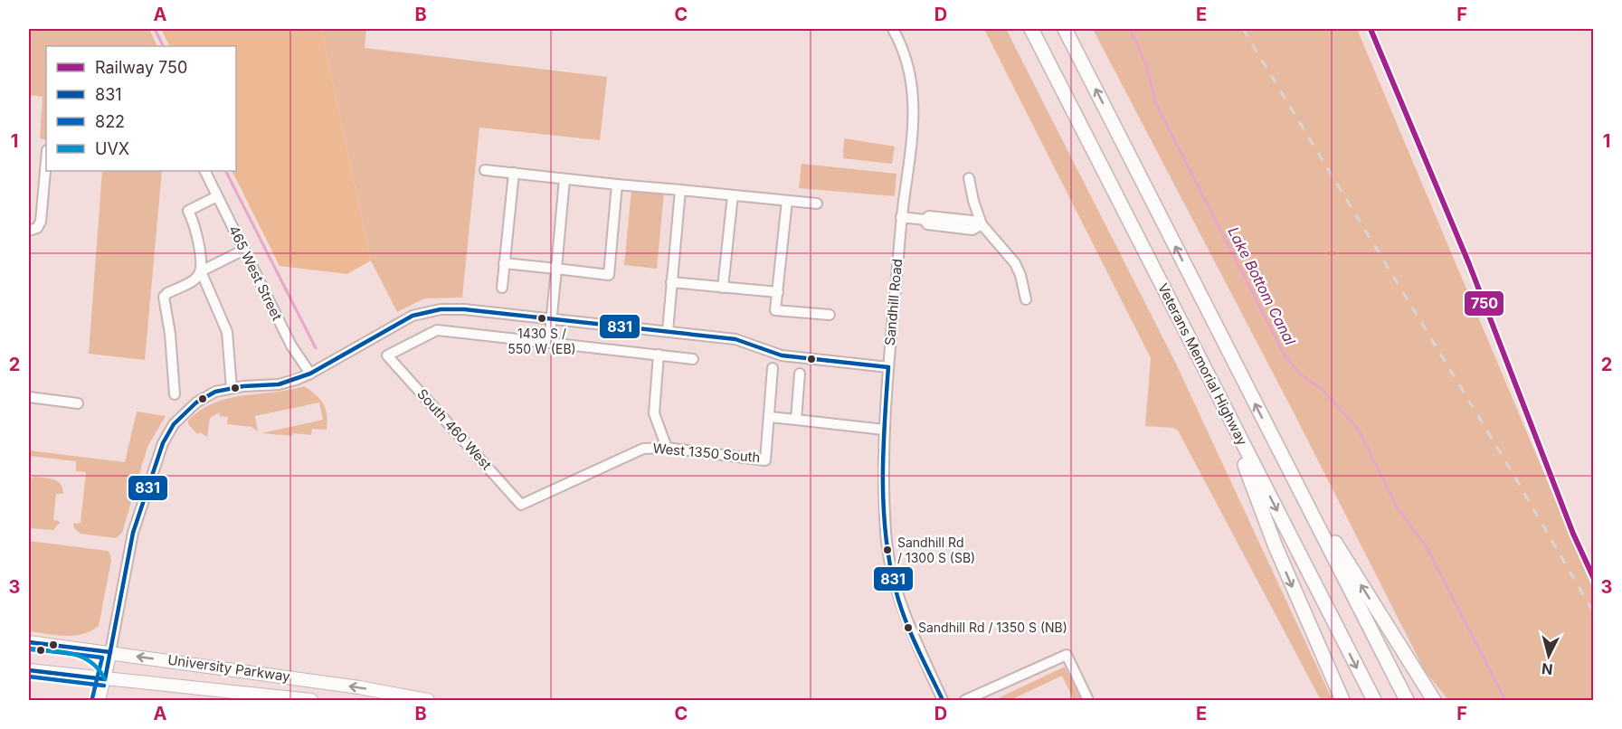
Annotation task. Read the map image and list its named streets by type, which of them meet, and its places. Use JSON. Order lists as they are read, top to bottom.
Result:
{
  "streets": {
    "highway": ["Veterans Memorial Highway"],
    "main road": ["University Parkway"],
    "street": [
      "465 West Street",
      "Sandhill Road",
      "South 460 West",
      "West 1350 South"
    ]
  },
  "crossings": [
    ["South 460 West", "West 1350 South"]
  ],
  "water": ["Lake Bottom Canal"],
  "places": ["1430 S / 550 W (EB)", "Sandhill Rd / 1300 S (SB)", "Sandhill Rd / 1350 S (NB)"],
  "lines": [
    "rail line 750",
    "transit line 831",
    "transit line 822",
    "transit line UVX"
  ],
  "legend": [
    "Railway 750",
    "831",
    "822",
    "UVX"
  ],
  "north": "bottom",
  "grid": {
    "columns": [
      "A",
      "B",
      "C",
      "D",
      "E",
      "F"
    ],
    "rows": ["1", "2", "3"]
  }
}
